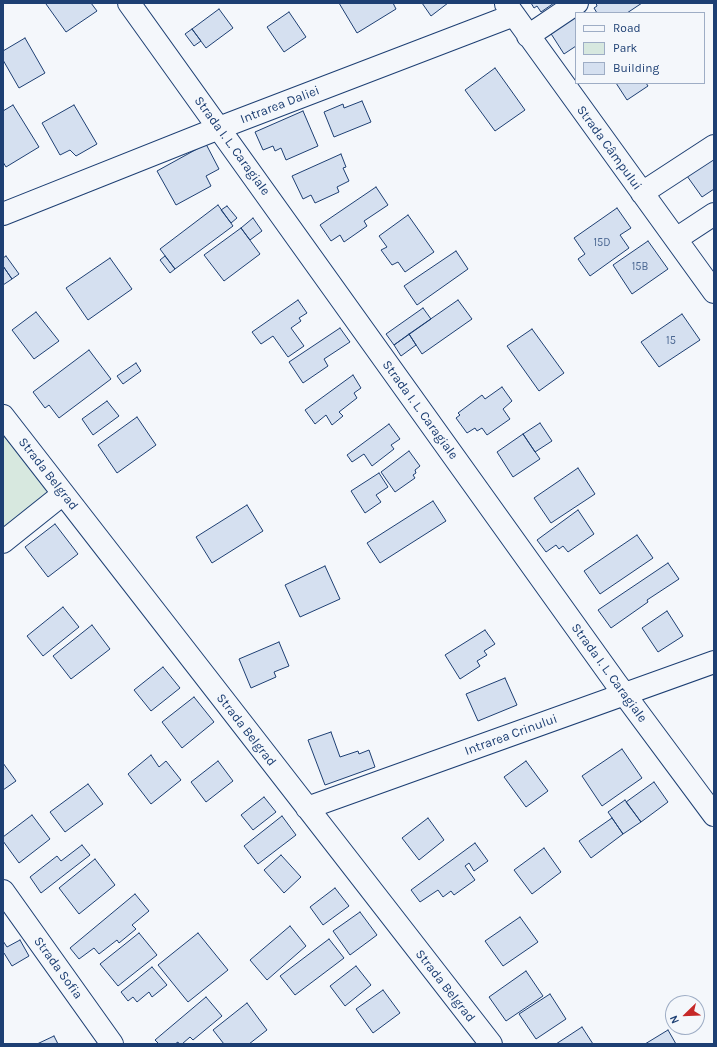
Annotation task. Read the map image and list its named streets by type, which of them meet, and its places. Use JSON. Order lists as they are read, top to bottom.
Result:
{
  "streets": {
    "street": [
      "Intrarea Daliei",
      "Strada I. L. Caragiale",
      "Strada Câmpului",
      "Strada Belgrad",
      "Intrarea Crinului",
      "Strada Sofia"
    ]
  },
  "crossings": [
    ["Intrarea Daliei", "Strada I. L. Caragiale"],
    ["Intrarea Daliei", "Strada Câmpului"],
    ["Strada I. L. Caragiale", "Intrarea Crinului"],
    ["Strada Belgrad", "Intrarea Crinului"]
  ],
  "house_numbers": ["15D", "15B", "15"],
  "legend": ["Road", "Park", "Building"],
  "north": "bottom left"
}
